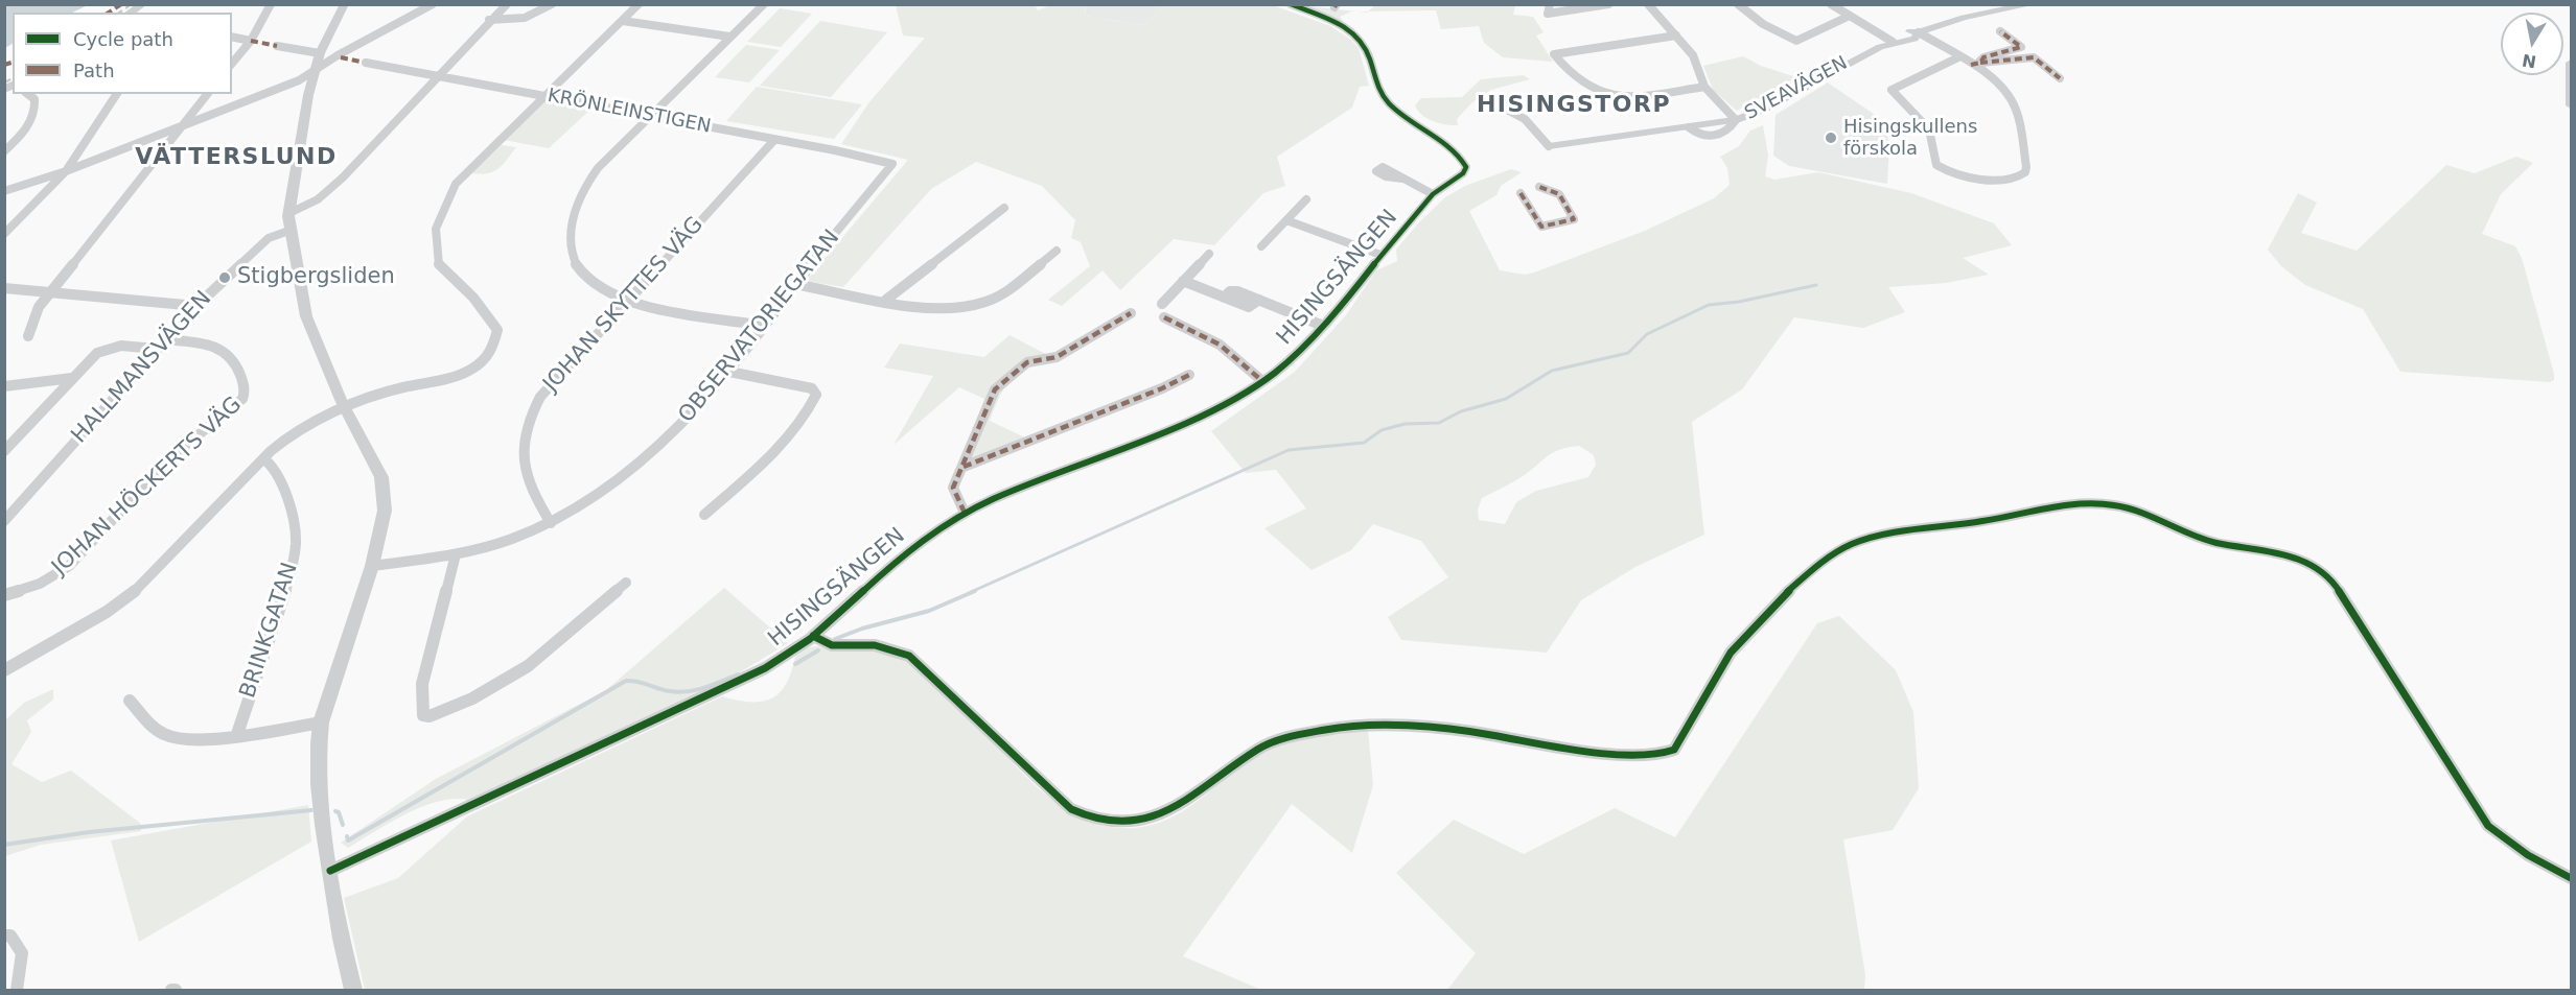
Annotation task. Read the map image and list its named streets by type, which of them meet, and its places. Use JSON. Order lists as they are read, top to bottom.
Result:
{
  "streets": {
    "street": [
      "SVEAVÄGEN",
      "KRÖNLEINSTIGEN",
      "HISINGSÄNGEN",
      "JOHAN SKYTTES VÄG",
      "OBSERVATORIEGATAN",
      "HALLMANSVÄGEN",
      "JOHAN HÖCKERTS VÄG",
      "BRINKGATAN"
    ]
  },
  "crossings": [
    ["KRÖNLEINSTIGEN", "JOHAN SKYTTES VÄG"],
    ["KRÖNLEINSTIGEN", "OBSERVATORIEGATAN"],
    ["JOHAN SKYTTES VÄG", "OBSERVATORIEGATAN"],
    ["HALLMANSVÄGEN", "JOHAN HÖCKERTS VÄG"]
  ],
  "districts": ["HISINGSTORP", "VÄTTERSLUND"],
  "places": ["Hisingskullens förskola", "Stigbergsliden"],
  "legend": ["Cycle path", "Path"],
  "north": "bottom"
}
